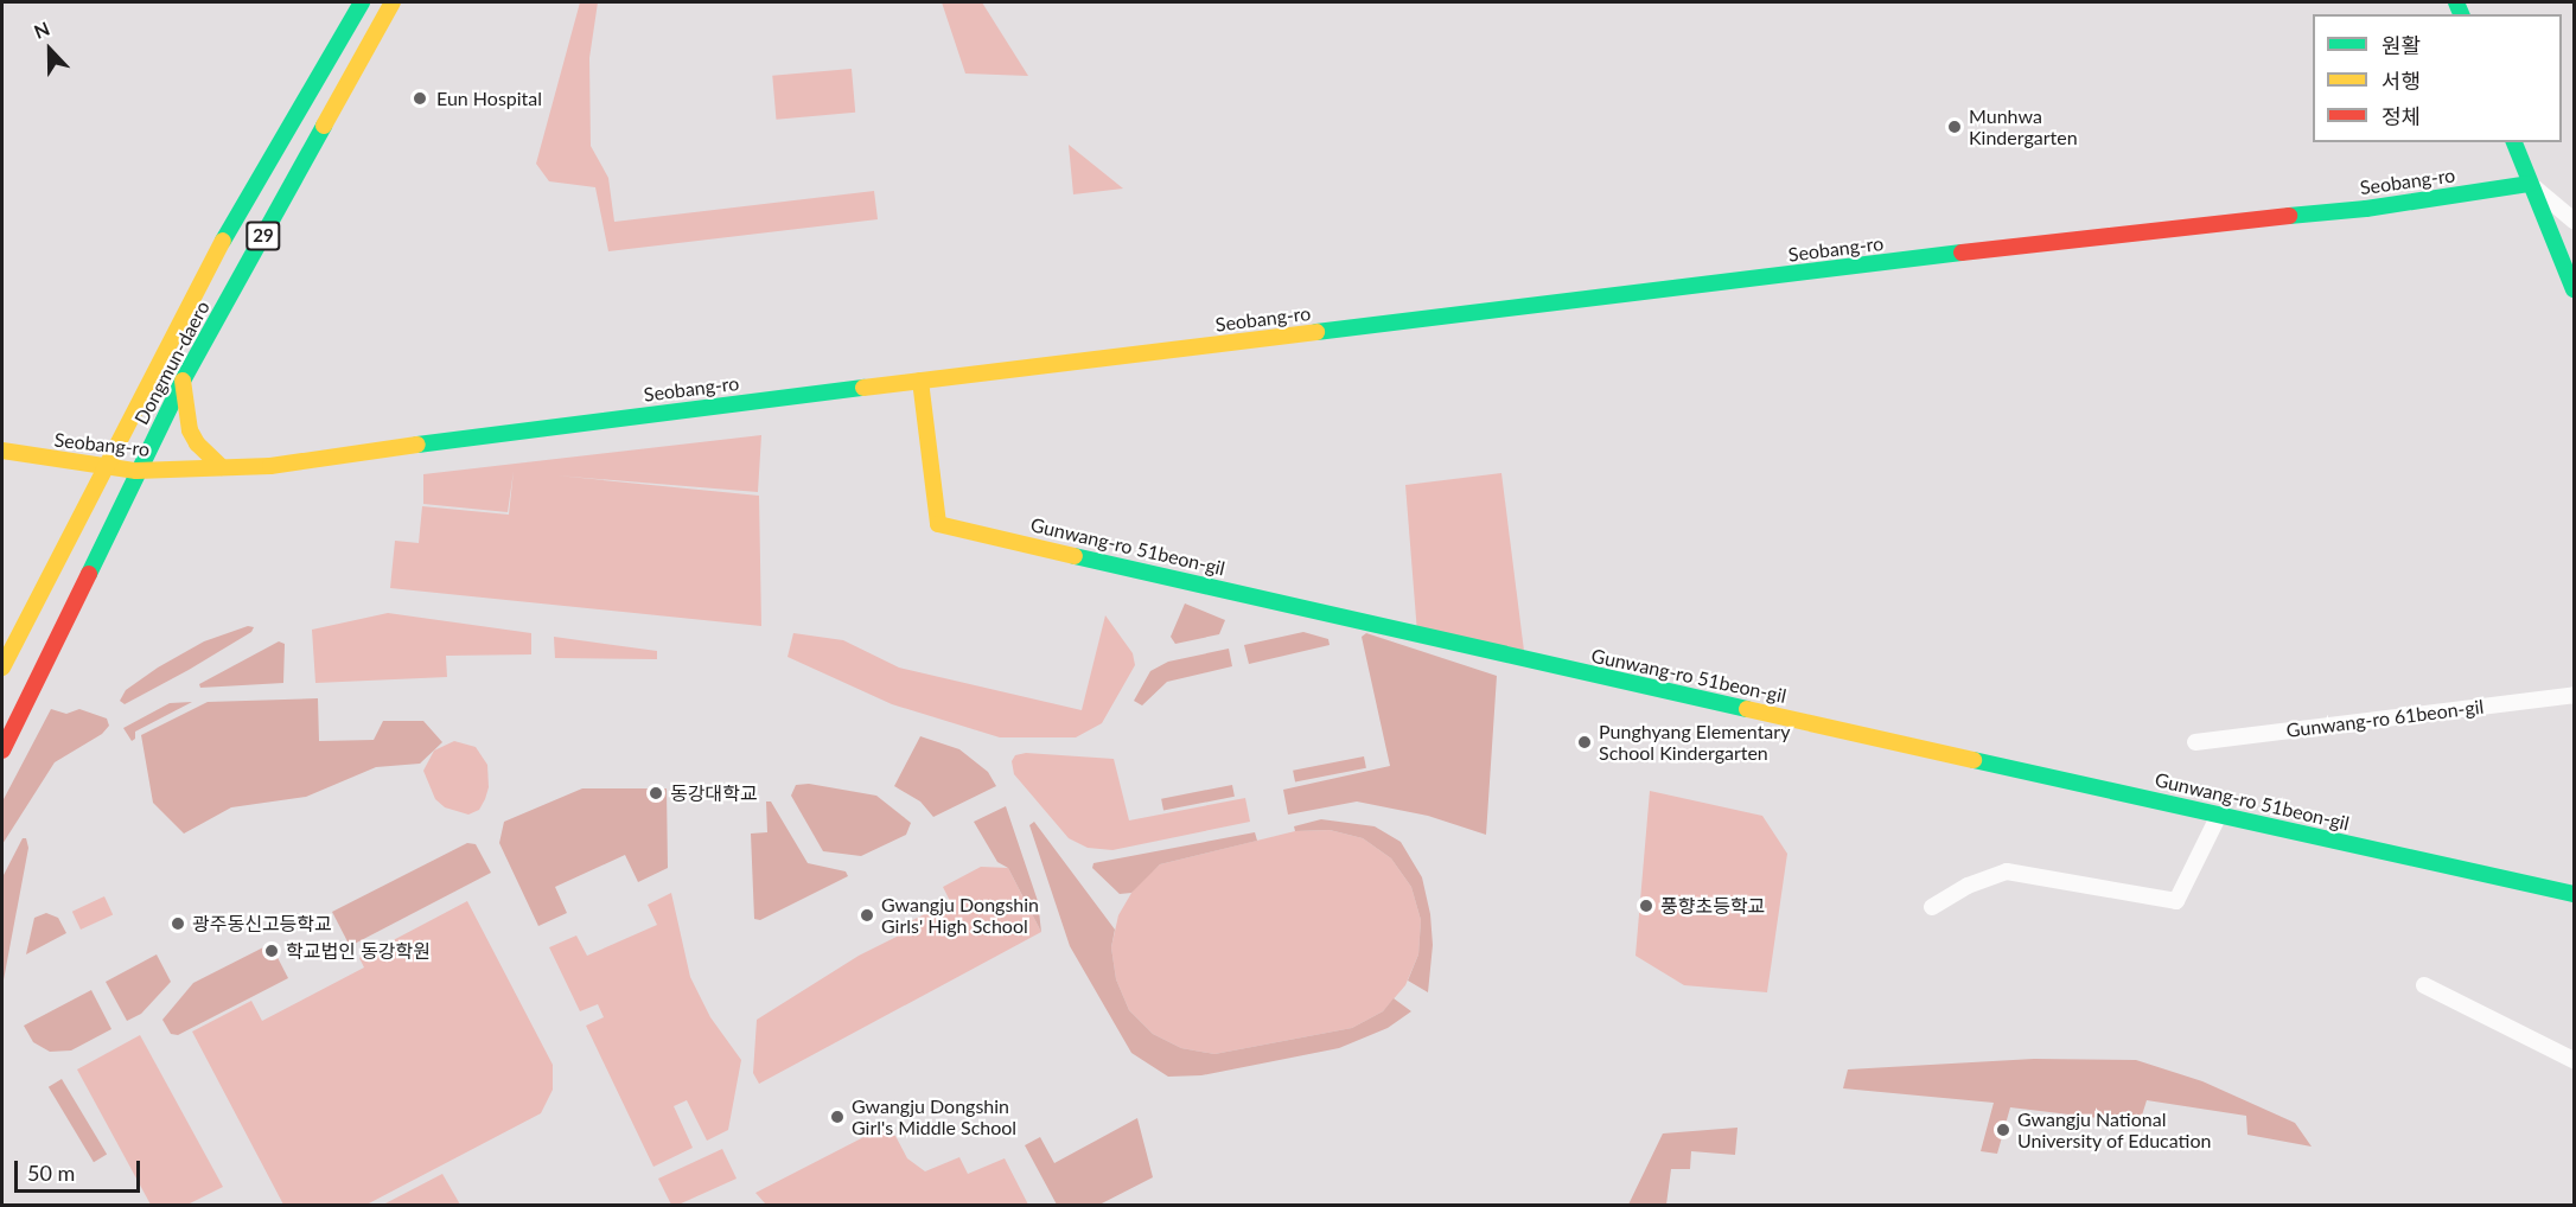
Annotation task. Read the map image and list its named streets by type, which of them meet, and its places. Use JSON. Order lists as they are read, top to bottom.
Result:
{
  "streets": {
    "main road": [
      "Seobang-ro",
      "29",
      "Dongmun-daero",
      "Gunwang-ro 51beon-gil"
    ],
    "street": ["Gunwang-ro 61beon-gil"]
  },
  "crossings": [
    ["Seobang-ro", "Dongmun-daero"],
    ["Seobang-ro", "Gunwang-ro 51beon-gil"]
  ],
  "places": [
    "Eun Hospital",
    "Munhwa Kindergarten",
    "Punghyang Elementary School Kindergarten",
    "동강대학교",
    "풍향초등학교",
    "Gwangju Dongshin Girls' High School",
    "광주동신고등학교",
    "학교법인 동강학원",
    "Gwangju Dongshin Girl's Middle School",
    "Gwangju National University of Education"
  ],
  "legend": ["원활", "서행", "정체"],
  "scale_bar": "50 m",
  "north": "top"
}
